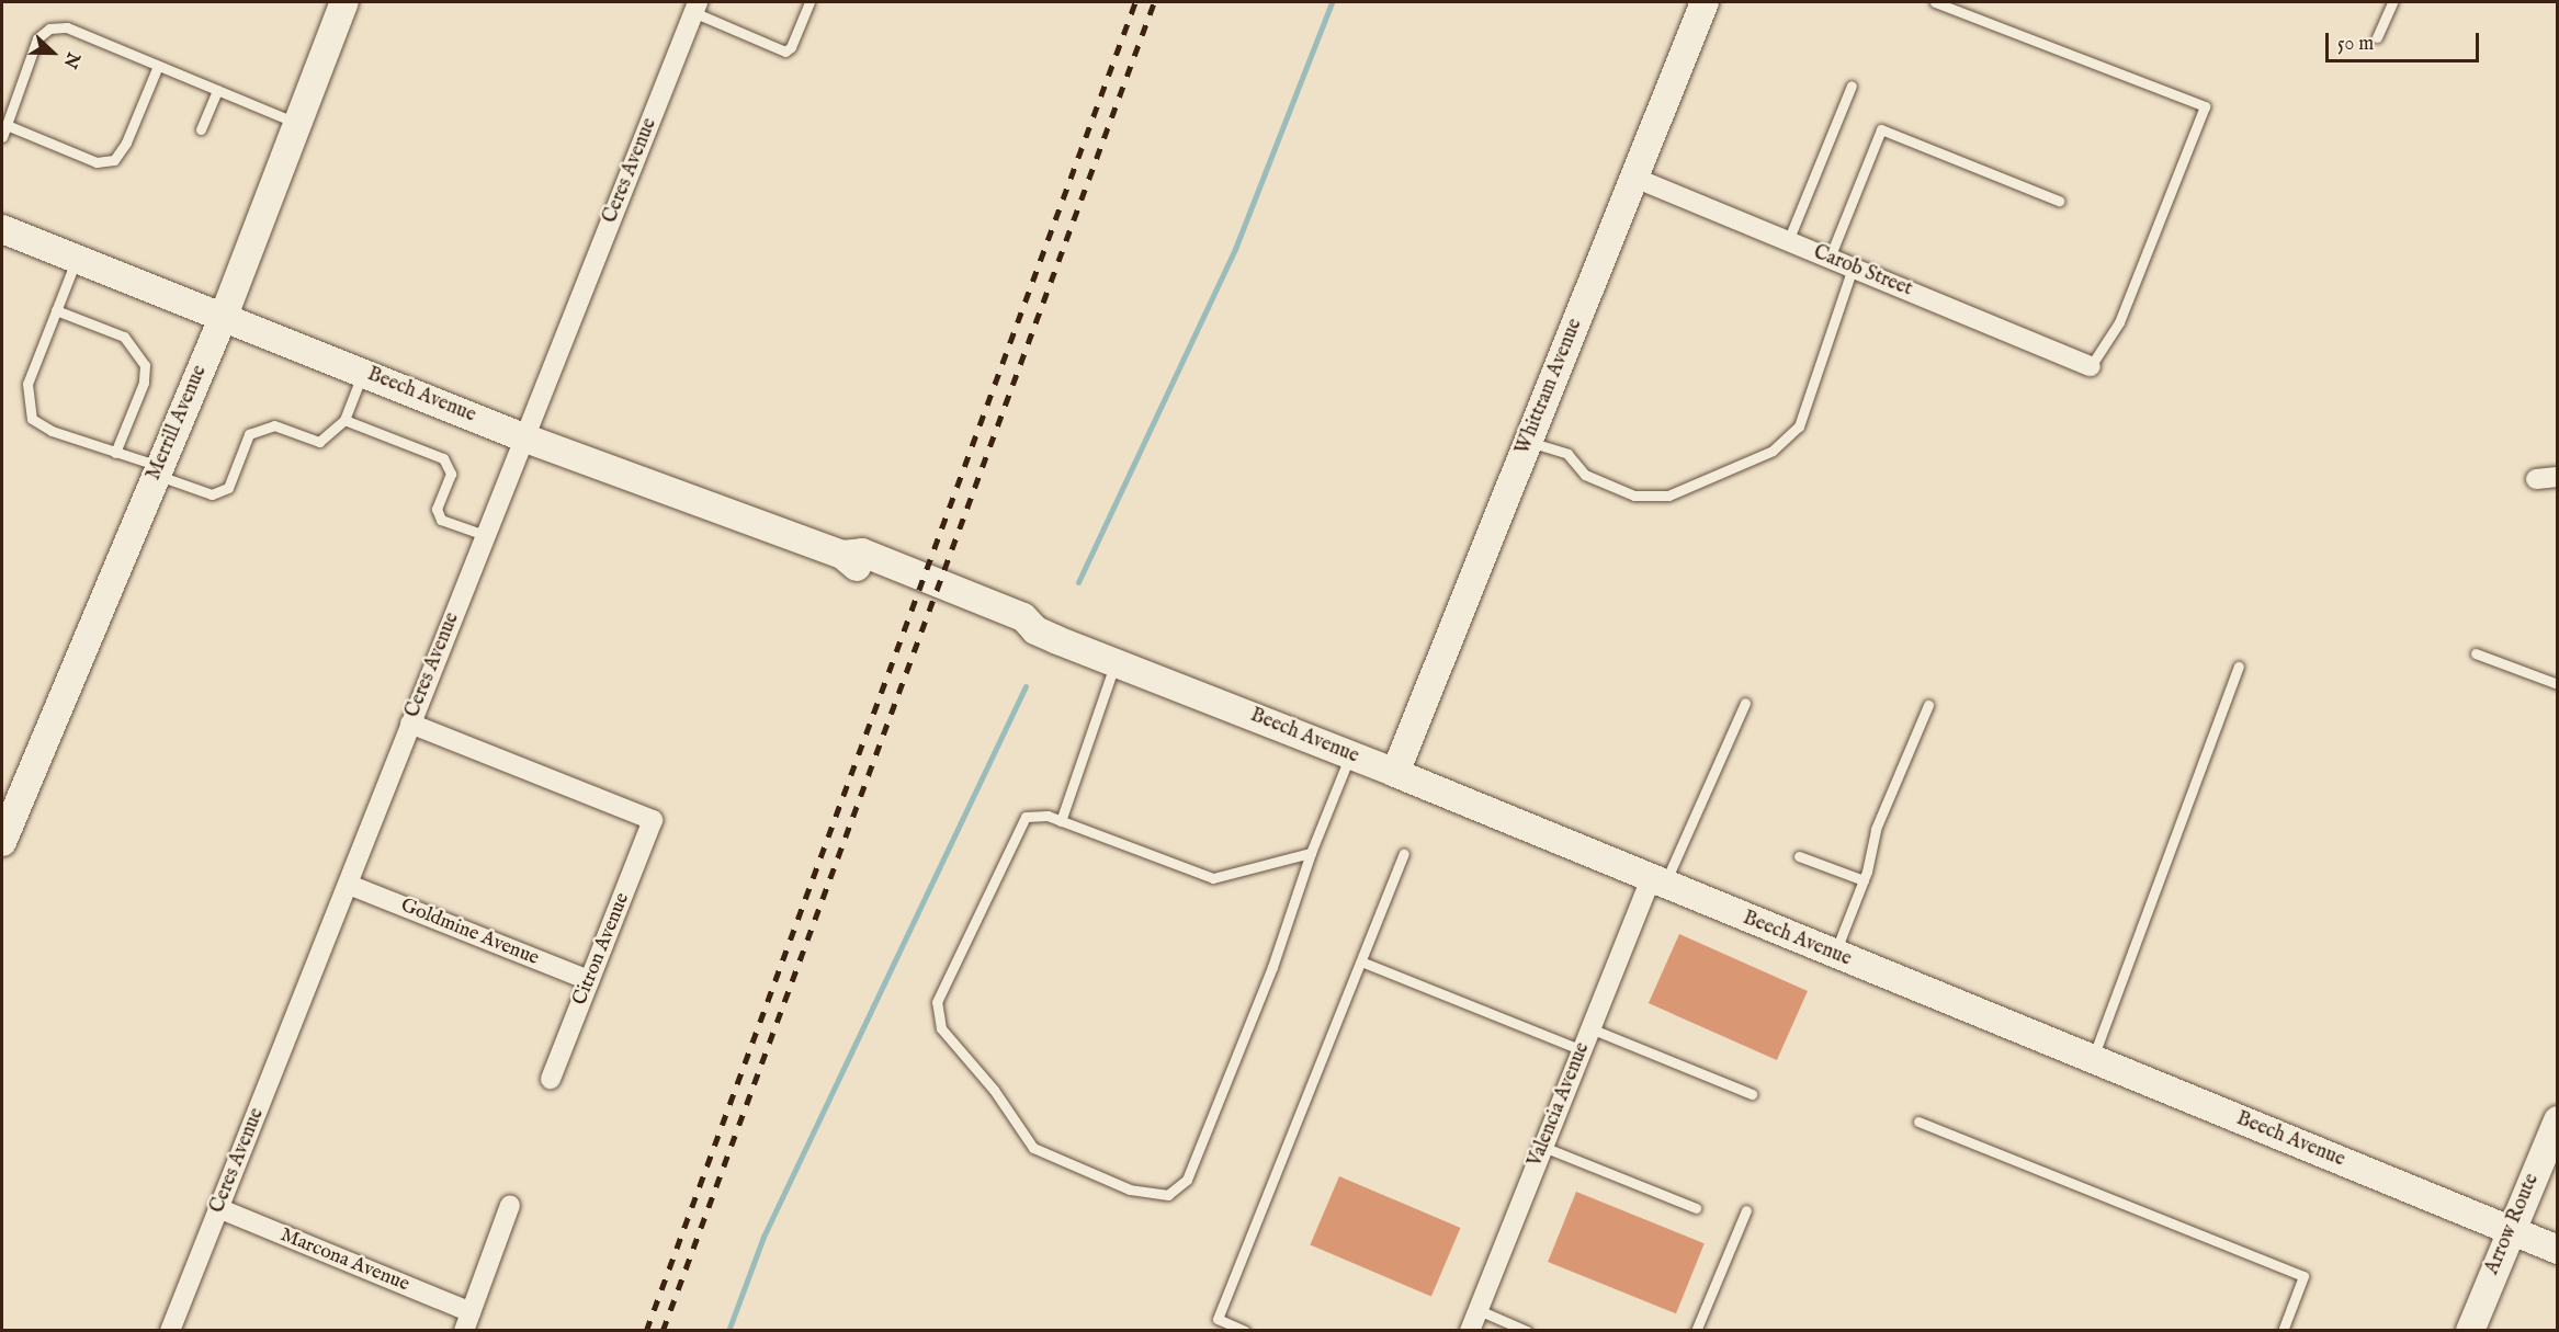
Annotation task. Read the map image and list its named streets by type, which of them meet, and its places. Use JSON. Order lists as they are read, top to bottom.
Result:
{
  "streets": {
    "main road": [
      "Whittram Avenue",
      "Beech Avenue",
      "Merrill Avenue",
      "Arrow Route"
    ],
    "street": [
      "Ceres Avenue",
      "Carob Street",
      "Goldmine Avenue",
      "Citron Avenue",
      "Valencia Avenue",
      "Marcona Avenue"
    ]
  },
  "crossings": [
    ["Ceres Avenue", "Beech Avenue"],
    ["Ceres Avenue", "Goldmine Avenue"],
    ["Ceres Avenue", "Citron Avenue"],
    ["Ceres Avenue", "Marcona Avenue"],
    ["Carob Street", "Whittram Avenue"],
    ["Whittram Avenue", "Beech Avenue"],
    ["Beech Avenue", "Merrill Avenue"],
    ["Beech Avenue", "Valencia Avenue"],
    ["Beech Avenue", "Arrow Route"],
    ["Goldmine Avenue", "Citron Avenue"]
  ],
  "scale_bar": "50 m",
  "north": "right"
}
